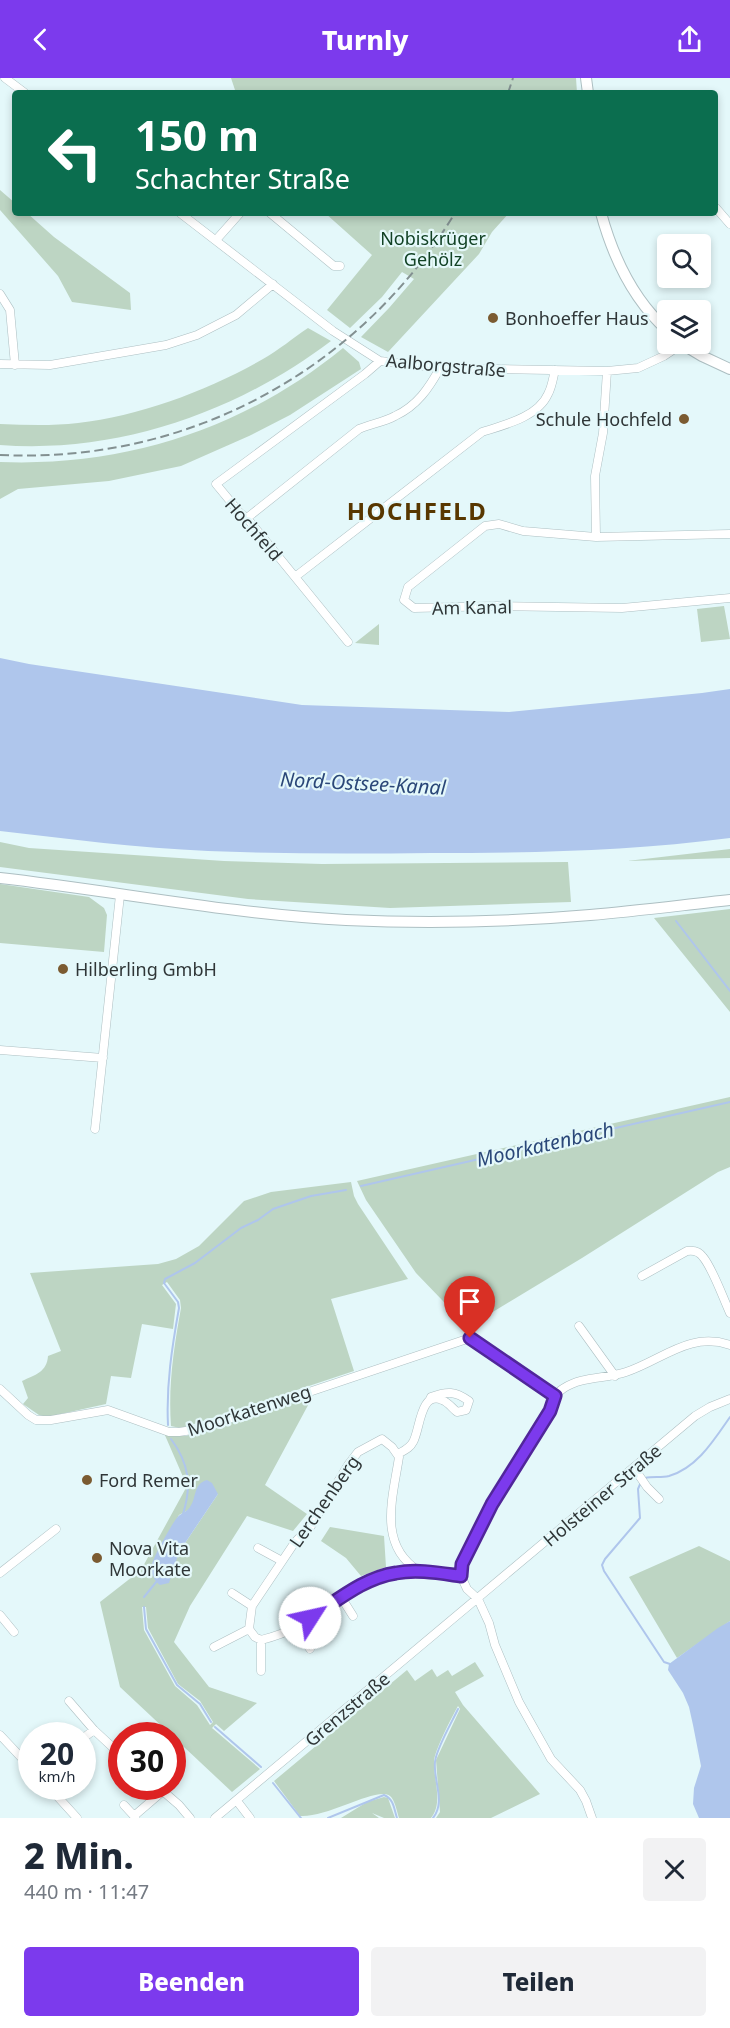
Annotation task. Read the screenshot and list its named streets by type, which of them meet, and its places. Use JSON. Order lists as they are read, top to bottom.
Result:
{
  "streets": {
    "street": [
      "Aalborgstraße",
      "Hochfeld",
      "Am Kanal",
      "Moorkatenweg",
      "Holsteiner Straße",
      "Lerchenberg",
      "Grenzstraße"
    ]
  },
  "crossings": [
    ["Aalborgstraße", "Hochfeld"],
    ["Holsteiner Straße", "Grenzstraße"]
  ],
  "districts": ["HOCHFELD"],
  "water": ["Nord-Ostsee-Kanal", "Moorkatenbach"],
  "parks": ["Nobiskrüger Gehölz"],
  "places": [
    "Bonhoeffer Haus",
    "Schule Hochfeld",
    "Hilberling GmbH",
    "Ford Remer",
    "Nova Vita Moorkate"
  ],
  "page": {
    "header": "Turnly",
    "turn": ["150 m", "Schachter Straße"],
    "speed": "20 km/h",
    "limit": "30",
    "heading": ["2 Min.", "440 m · 11:47"],
    "buttons": ["Beenden", "Teilen"]
  }
}
